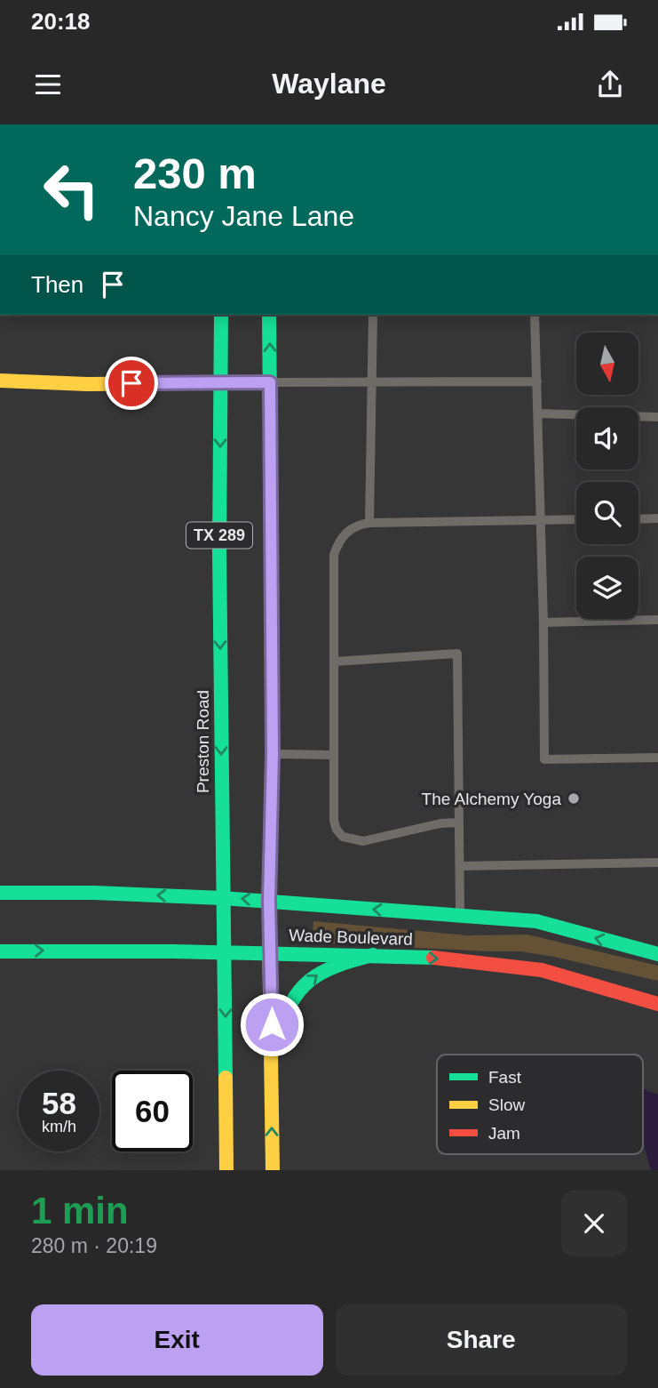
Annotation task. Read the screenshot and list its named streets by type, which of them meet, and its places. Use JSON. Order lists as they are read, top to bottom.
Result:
{
  "streets": {
    "main road": ["TX 289", "Preston Road", "Wade Boulevard"]
  },
  "crossings": [
    ["TX 289", "Wade Boulevard"],
    ["Preston Road", "Wade Boulevard"]
  ],
  "places": ["The Alchemy Yoga"],
  "legend": ["Fast", "Slow", "Jam"],
  "north": "bottom",
  "page": {
    "status": "20:18",
    "header": "Waylane",
    "turn": ["230 m", "Nancy Jane Lane"],
    "then": "Then",
    "speed": "58 km/h",
    "limit": "60",
    "heading": ["1 min", "280 m · 20:19"],
    "buttons": ["Exit", "Share"]
  }
}
